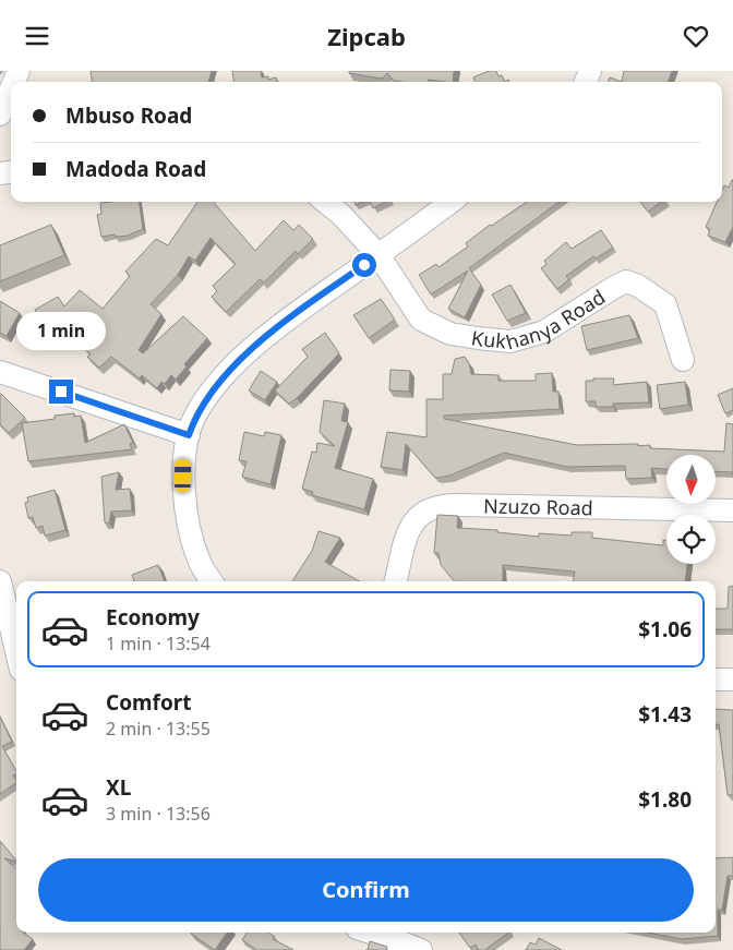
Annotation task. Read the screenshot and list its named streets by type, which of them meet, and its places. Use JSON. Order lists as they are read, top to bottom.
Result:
{
  "streets": {
    "street": ["Kukhanya Road", "Nzuzo Road"]
  },
  "north": "bottom",
  "page": {
    "header": "Zipcab",
    "banner": ["Mbuso Road", "Madoda Road"],
    "bubble": "1 min",
    "list": [
      {
        "name": "Economy",
        "note": "1 min · 13:54",
        "value": "$1.06"
      },
      {
        "name": "Comfort",
        "note": "2 min · 13:55",
        "value": "$1.43"
      },
      {
        "name": "XL",
        "note": "3 min · 13:56",
        "value": "$1.80"
      }
    ],
    "buttons": "Confirm"
  }
}
